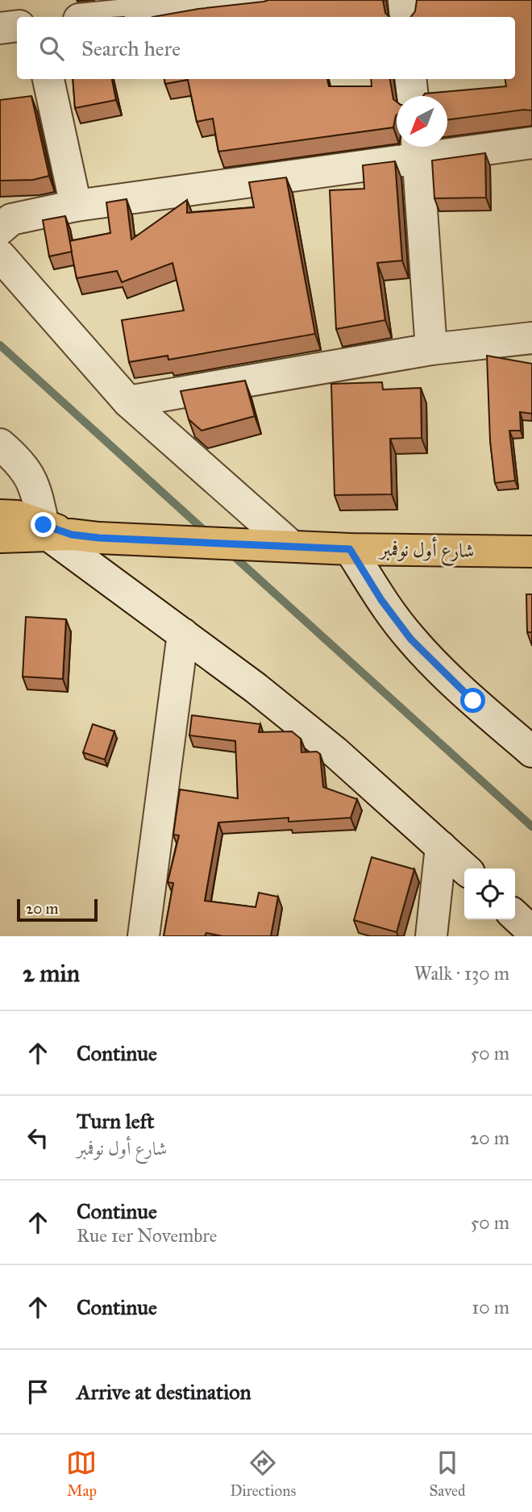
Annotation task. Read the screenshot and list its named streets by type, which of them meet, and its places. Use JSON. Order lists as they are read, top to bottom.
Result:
{
  "streets": {
    "main road": ["شارع أول نوفمبر"]
  },
  "scale_bar": "20 m",
  "north": "bottom left",
  "page": {
    "search": "Search here",
    "scale": "20 m",
    "heading": ["2 min", "Walk · 130 m"],
    "list": [
      ["Continue", "50 m"],
      ["Turn left", "شارع أول نوفمبر", "20 m"],
      ["Continue", "Rue 1er Novembre", "50 m"],
      ["Continue", "10 m"],
      "Arrive at destination"
    ],
    "nav": ["Map", "Directions", "Saved"]
  }
}
